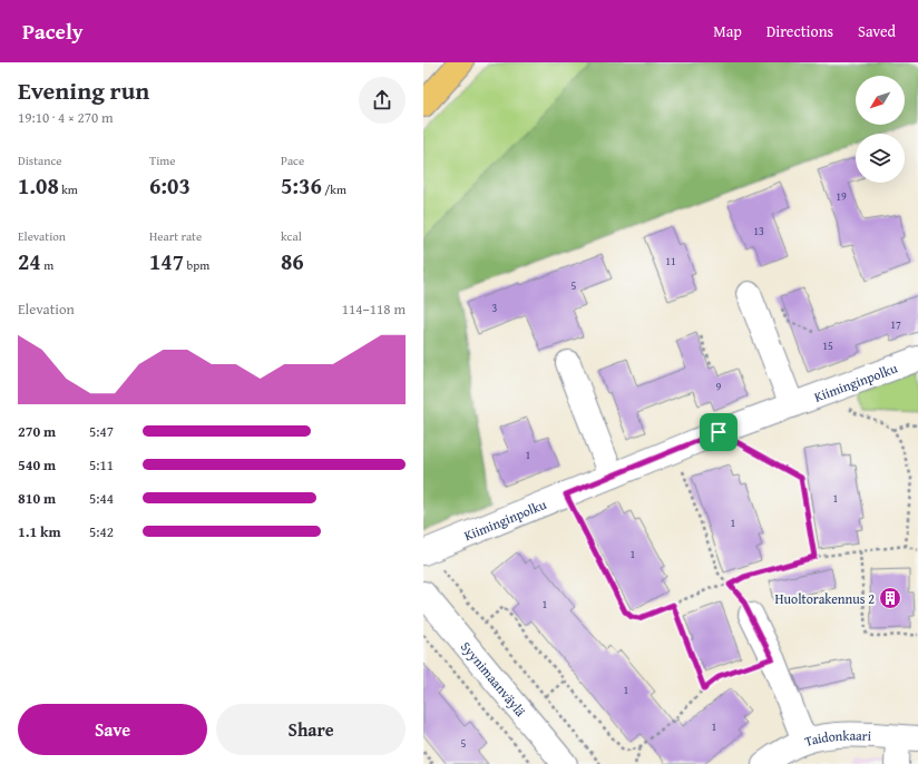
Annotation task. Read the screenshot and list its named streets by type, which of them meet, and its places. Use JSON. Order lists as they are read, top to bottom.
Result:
{
  "streets": {
    "street": ["Kiiminginpolku", "Syynimaanväylä", "Taidonkaari"]
  },
  "places": {
    "building": ["Huoltorakennus 2"]
  },
  "house_numbers": [
    "19",
    "13",
    "11",
    "5",
    "3",
    "17",
    "15",
    "9",
    "1",
    "1",
    "1",
    "1",
    "1",
    "1",
    "1",
    "5"
  ],
  "north": "bottom left",
  "page": {
    "header": "Pacely",
    "nav": ["Map", "Directions", "Saved"],
    "heading": ["Evening run", "19:10 · 4 × 270 m"],
    "stats": [
      ["Distance", "1.08 km"],
      ["Time", "6:03"],
      ["Pace", "5:36 /km"],
      ["Elevation", "24 m"],
      ["Heart rate", "147 bpm"],
      ["kcal", "86"]
    ],
    "chart": ["Elevation", "114–118 m"],
    "list": [
      {
        "name": "270 m",
        "note": "5:47"
      },
      {
        "name": "540 m",
        "note": "5:11"
      },
      {
        "name": "810 m",
        "note": "5:44"
      },
      {
        "name": "1.1 km",
        "note": "5:42"
      }
    ],
    "buttons": ["Save", "Share"]
  }
}
